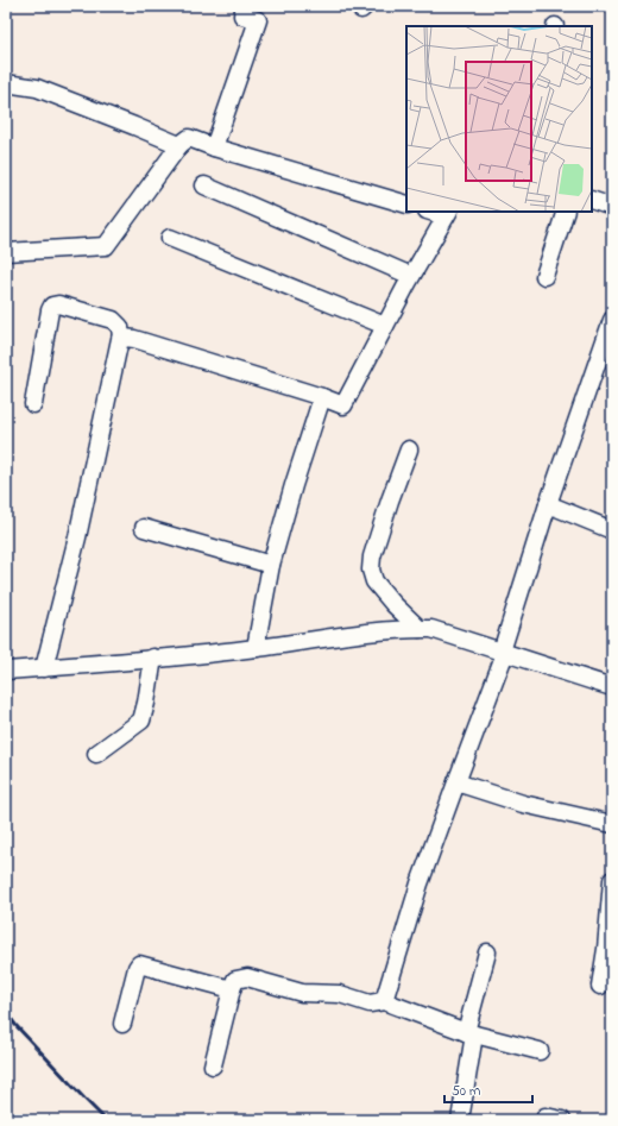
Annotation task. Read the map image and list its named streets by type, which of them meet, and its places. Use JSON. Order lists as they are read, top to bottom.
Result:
{
  "scale_bar": "50 m"
}
